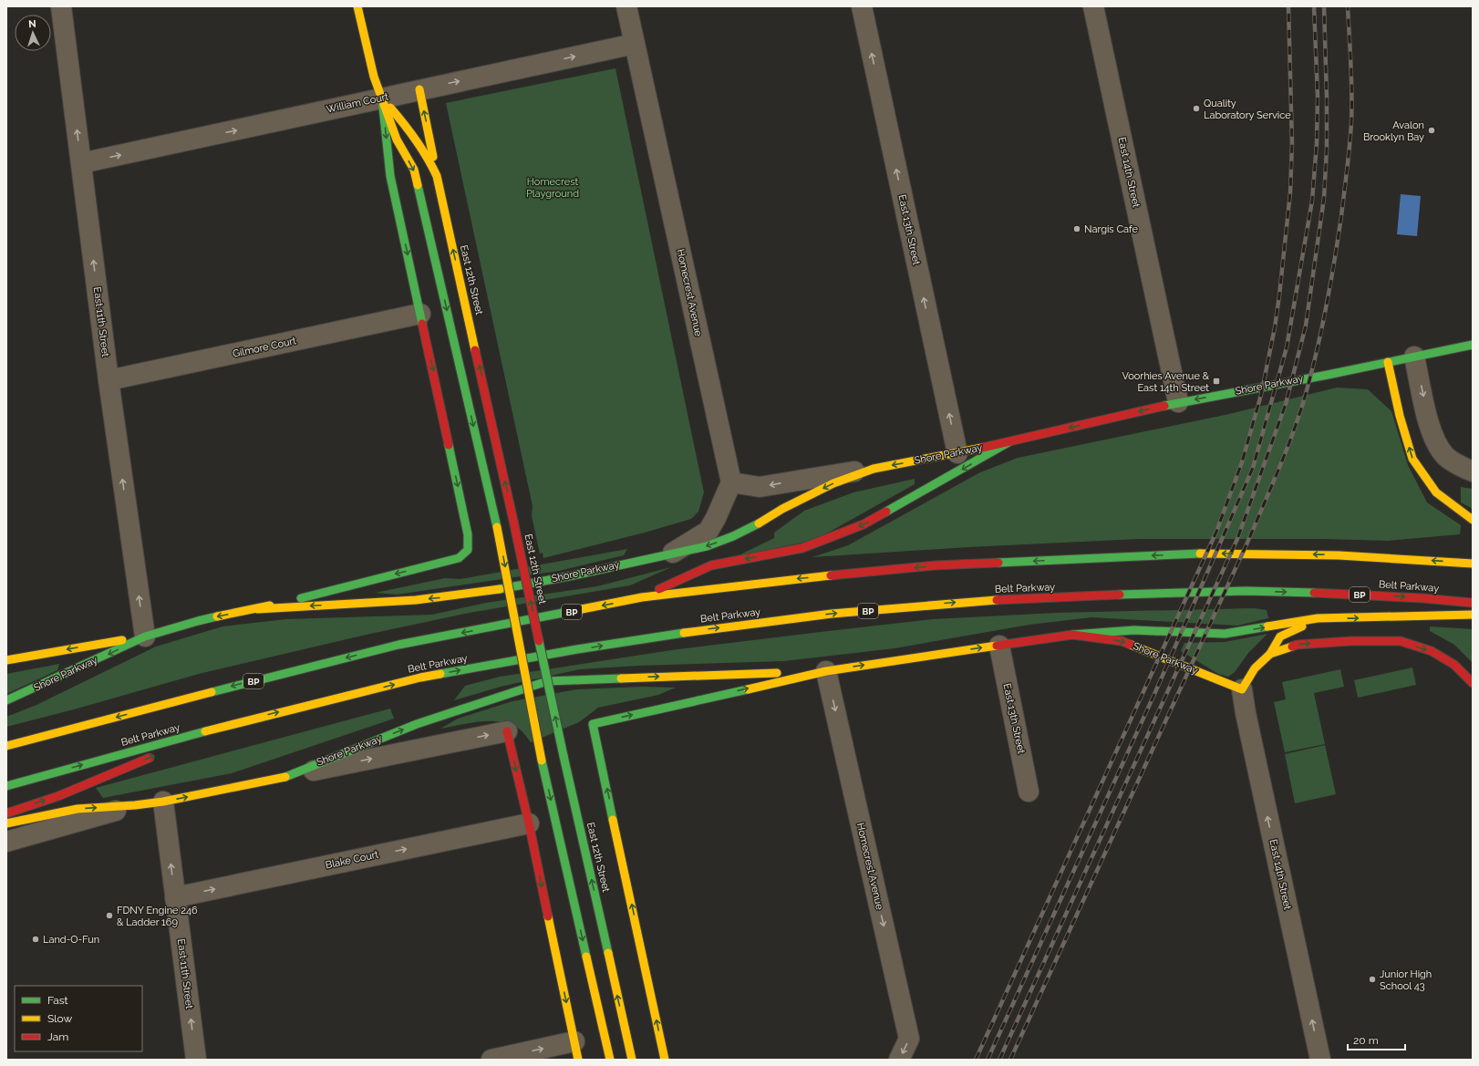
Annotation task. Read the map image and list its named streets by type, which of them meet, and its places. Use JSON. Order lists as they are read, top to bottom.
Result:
{
  "streets": {
    "main road": [
      "East 12th Street",
      "Shore Parkway",
      "Belt Parkway",
      "BP"
    ],
    "street": [
      "William Court",
      "East 14th Street",
      "East 13th Street",
      "Homecrest Avenue",
      "East 11th Street",
      "Gilmore Court",
      "Blake Court"
    ]
  },
  "crossings": [
    ["William Court", "East 12th Street"],
    ["William Court", "Homecrest Avenue"],
    ["William Court", "East 11th Street"],
    ["East 14th Street", "Shore Parkway"],
    ["East 13th Street", "Shore Parkway"],
    ["East 12th Street", "Gilmore Court"],
    ["East 12th Street", "Shore Parkway"],
    ["Homecrest Avenue", "Shore Parkway"],
    ["East 11th Street", "Gilmore Court"],
    ["East 11th Street", "Shore Parkway"],
    ["East 11th Street", "Blake Court"]
  ],
  "one_way": [
    "William Court",
    "East 14th Street",
    "East 13th Street",
    "Homecrest Avenue",
    "East 11th Street",
    "Blake Court"
  ],
  "parks": ["Homecrest Playground"],
  "places": {
    "other": [
      "Quality Laboratory Service",
      "Avalon Brooklyn Bay",
      "Nargis Cafe",
      "FDNY Engine 246 & Ladder 169",
      "Land-O-Fun",
      "Junior High School 43"
    ],
    "transit": ["Voorhies Avenue & East 14th Street"]
  },
  "legend": ["Fast", "Slow", "Jam"],
  "scale_bar": "20 m",
  "north": "top"
}
